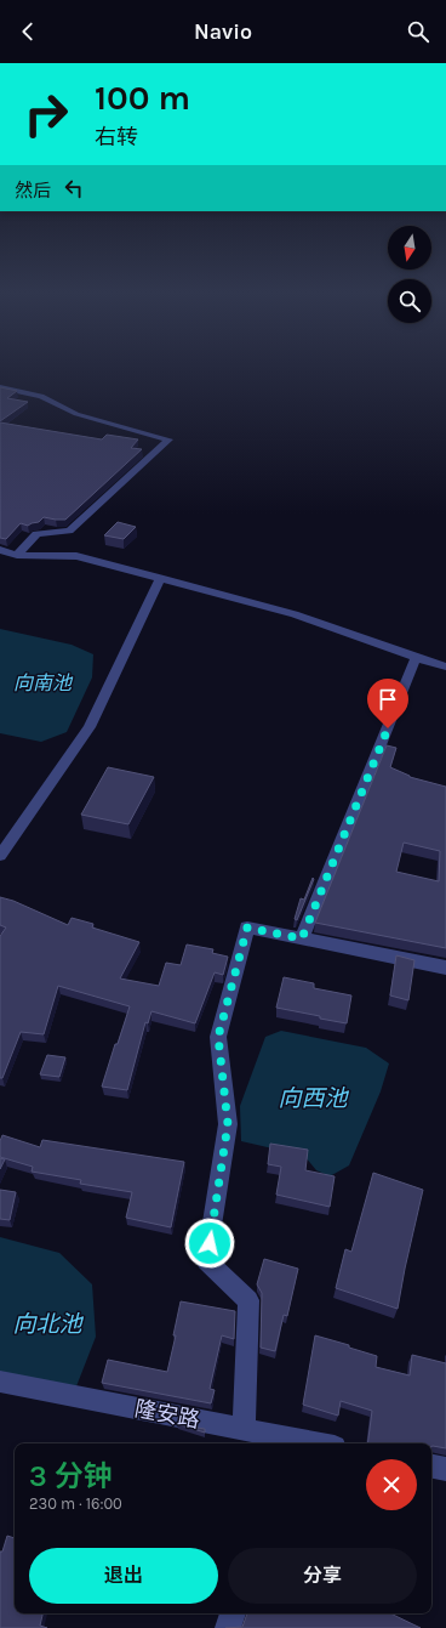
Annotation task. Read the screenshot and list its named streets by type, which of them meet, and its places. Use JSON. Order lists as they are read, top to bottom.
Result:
{
  "streets": {
    "street": ["隆安路"]
  },
  "water": ["向南池", "向西池", "向北池"],
  "north": "bottom",
  "page": {
    "header": "Navio",
    "turn": ["100 m", "右转"],
    "then": "然后",
    "heading": ["3 分钟", "230 m · 16:00"],
    "buttons": ["退出", "分享"]
  }
}
